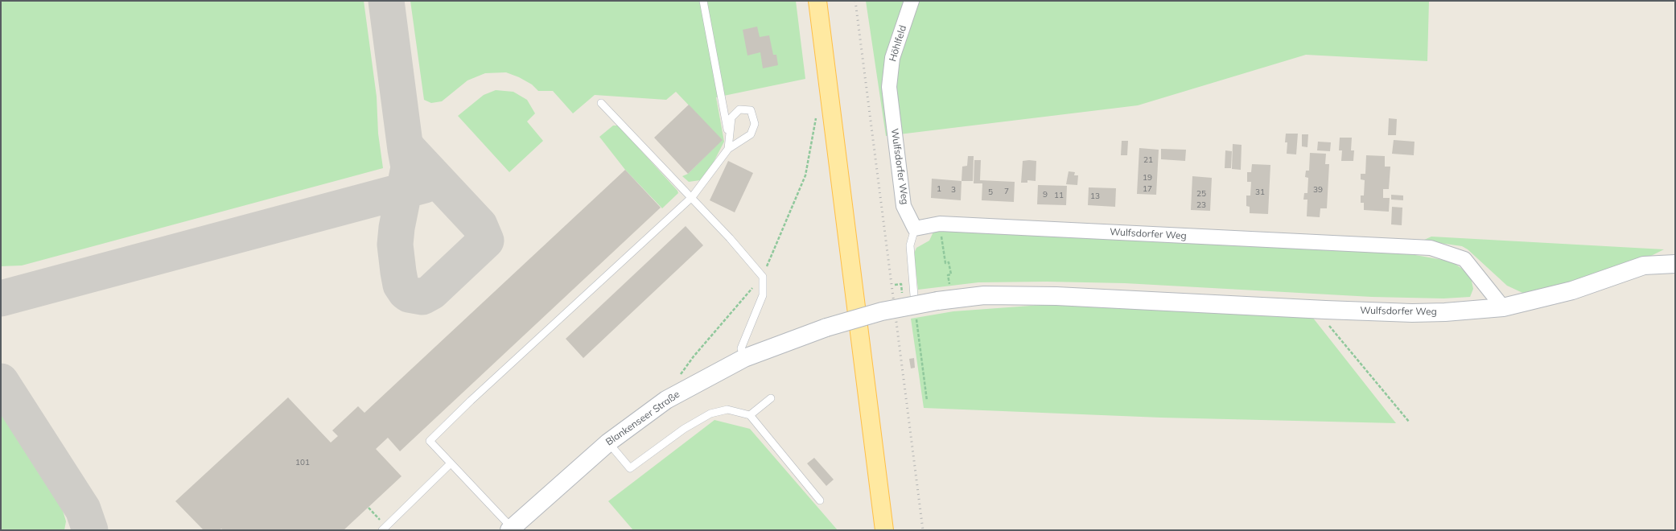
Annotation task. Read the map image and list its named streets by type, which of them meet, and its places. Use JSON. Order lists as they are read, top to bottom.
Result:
{
  "streets": {
    "street": ["Höhlfeld", "Wulfsdorfer Weg", "Blankenseer Straße"]
  },
  "crossings": [
    ["Höhlfeld", "Wulfsdorfer Weg"],
    ["Wulfsdorfer Weg", "Blankenseer Straße"]
  ],
  "house_numbers": [
    "21",
    "19",
    "1",
    "17",
    "3",
    "39",
    "7",
    "5",
    "31",
    "25",
    "9",
    "11",
    "13",
    "23",
    "101"
  ]
}
